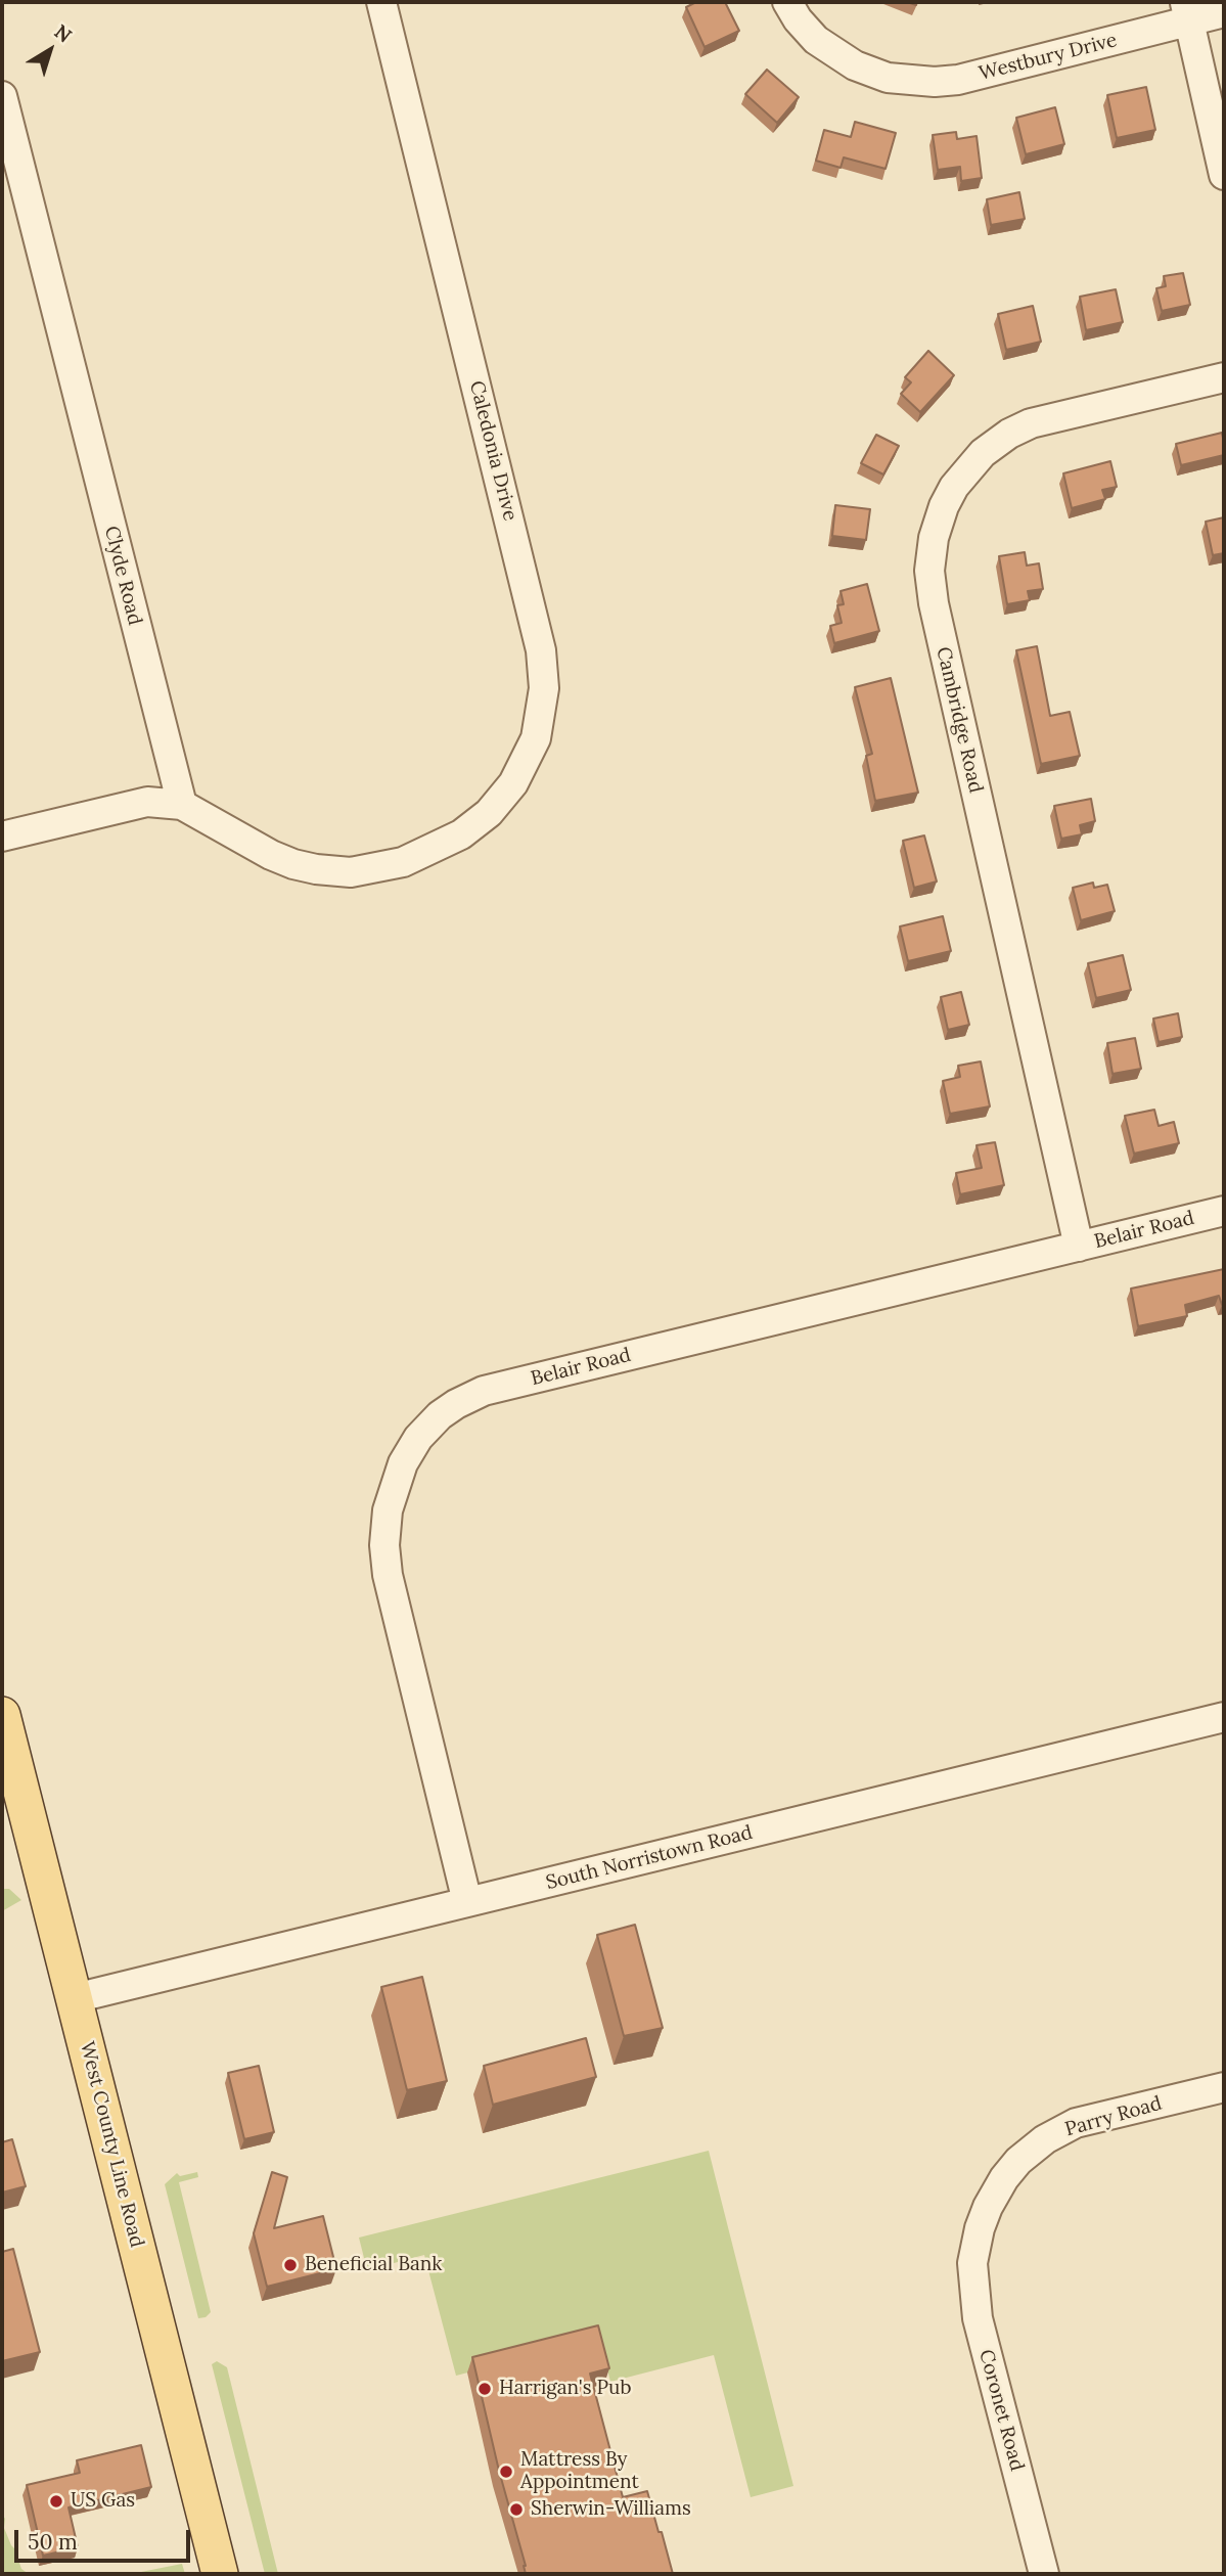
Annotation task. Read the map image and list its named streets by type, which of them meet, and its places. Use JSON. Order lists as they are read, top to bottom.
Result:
{
  "streets": {
    "main road": ["West County Line Road"],
    "street": [
      "Westbury Drive",
      "Caledonia Drive",
      "Clyde Road",
      "Cambridge Road",
      "Belair Road",
      "South Norristown Road",
      "Parry Road",
      "Coronet Road"
    ]
  },
  "crossings": [
    ["Caledonia Drive", "Clyde Road"],
    ["Cambridge Road", "Belair Road"],
    ["Belair Road", "South Norristown Road"],
    ["South Norristown Road", "West County Line Road"],
    ["Parry Road", "Coronet Road"]
  ],
  "places": [
    "Beneficial Bank",
    "Harrigan's Pub",
    "Mattress By Appointment",
    "US Gas",
    "Sherwin-Williams"
  ],
  "scale_bar": "50 m",
  "north": "top right"
}
